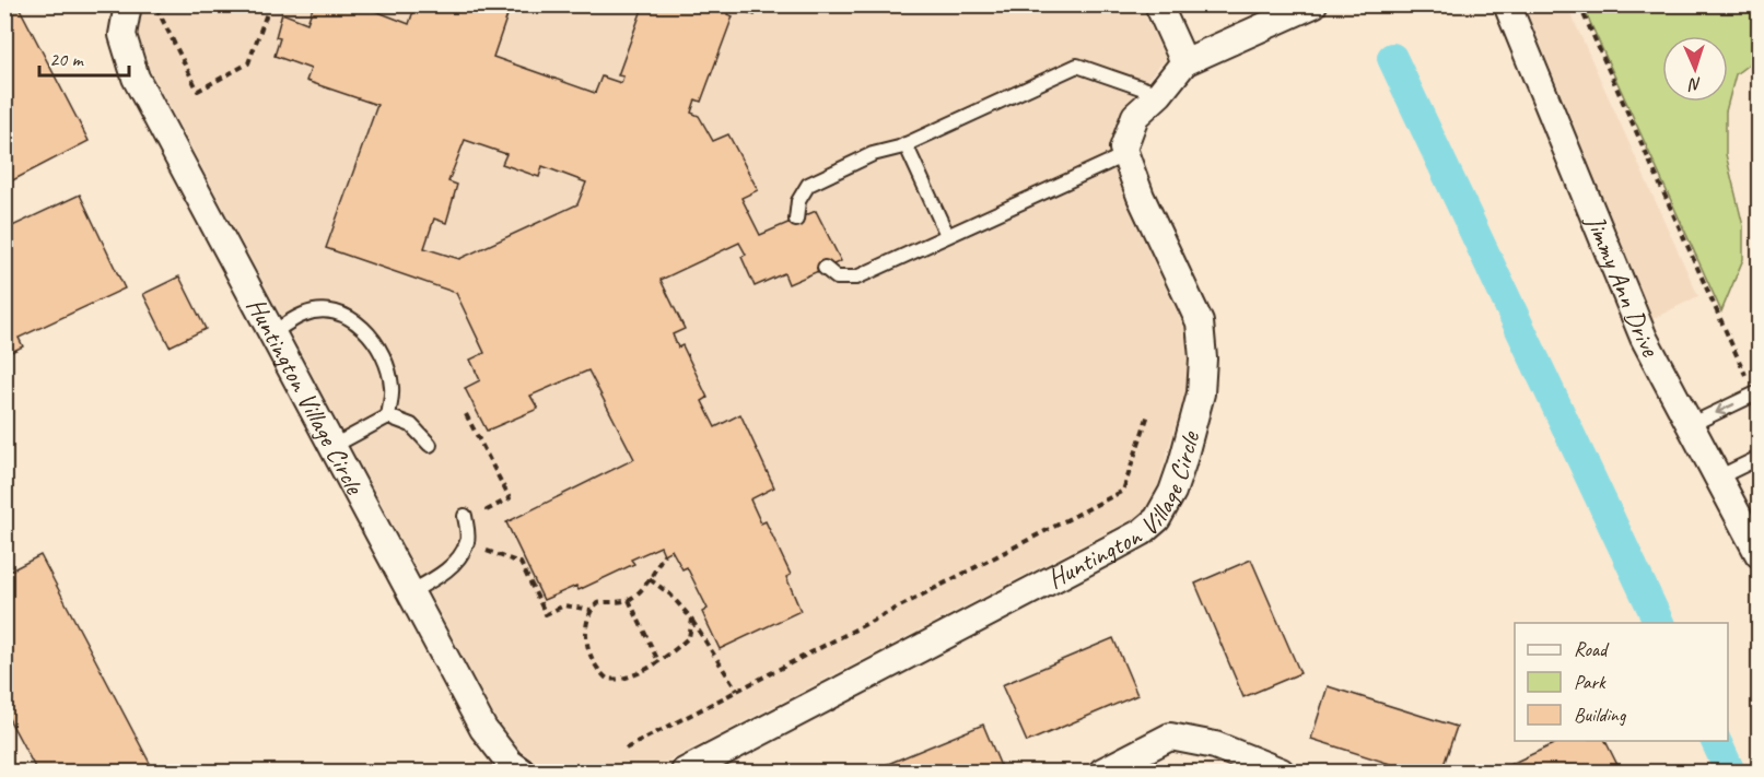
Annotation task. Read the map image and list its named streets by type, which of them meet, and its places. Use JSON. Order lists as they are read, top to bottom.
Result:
{
  "streets": {
    "street": ["Jimmy Ann Drive", "Huntington Village Circle"]
  },
  "legend": ["Road", "Park", "Building"],
  "scale_bar": "20 m",
  "north": "bottom"
}
